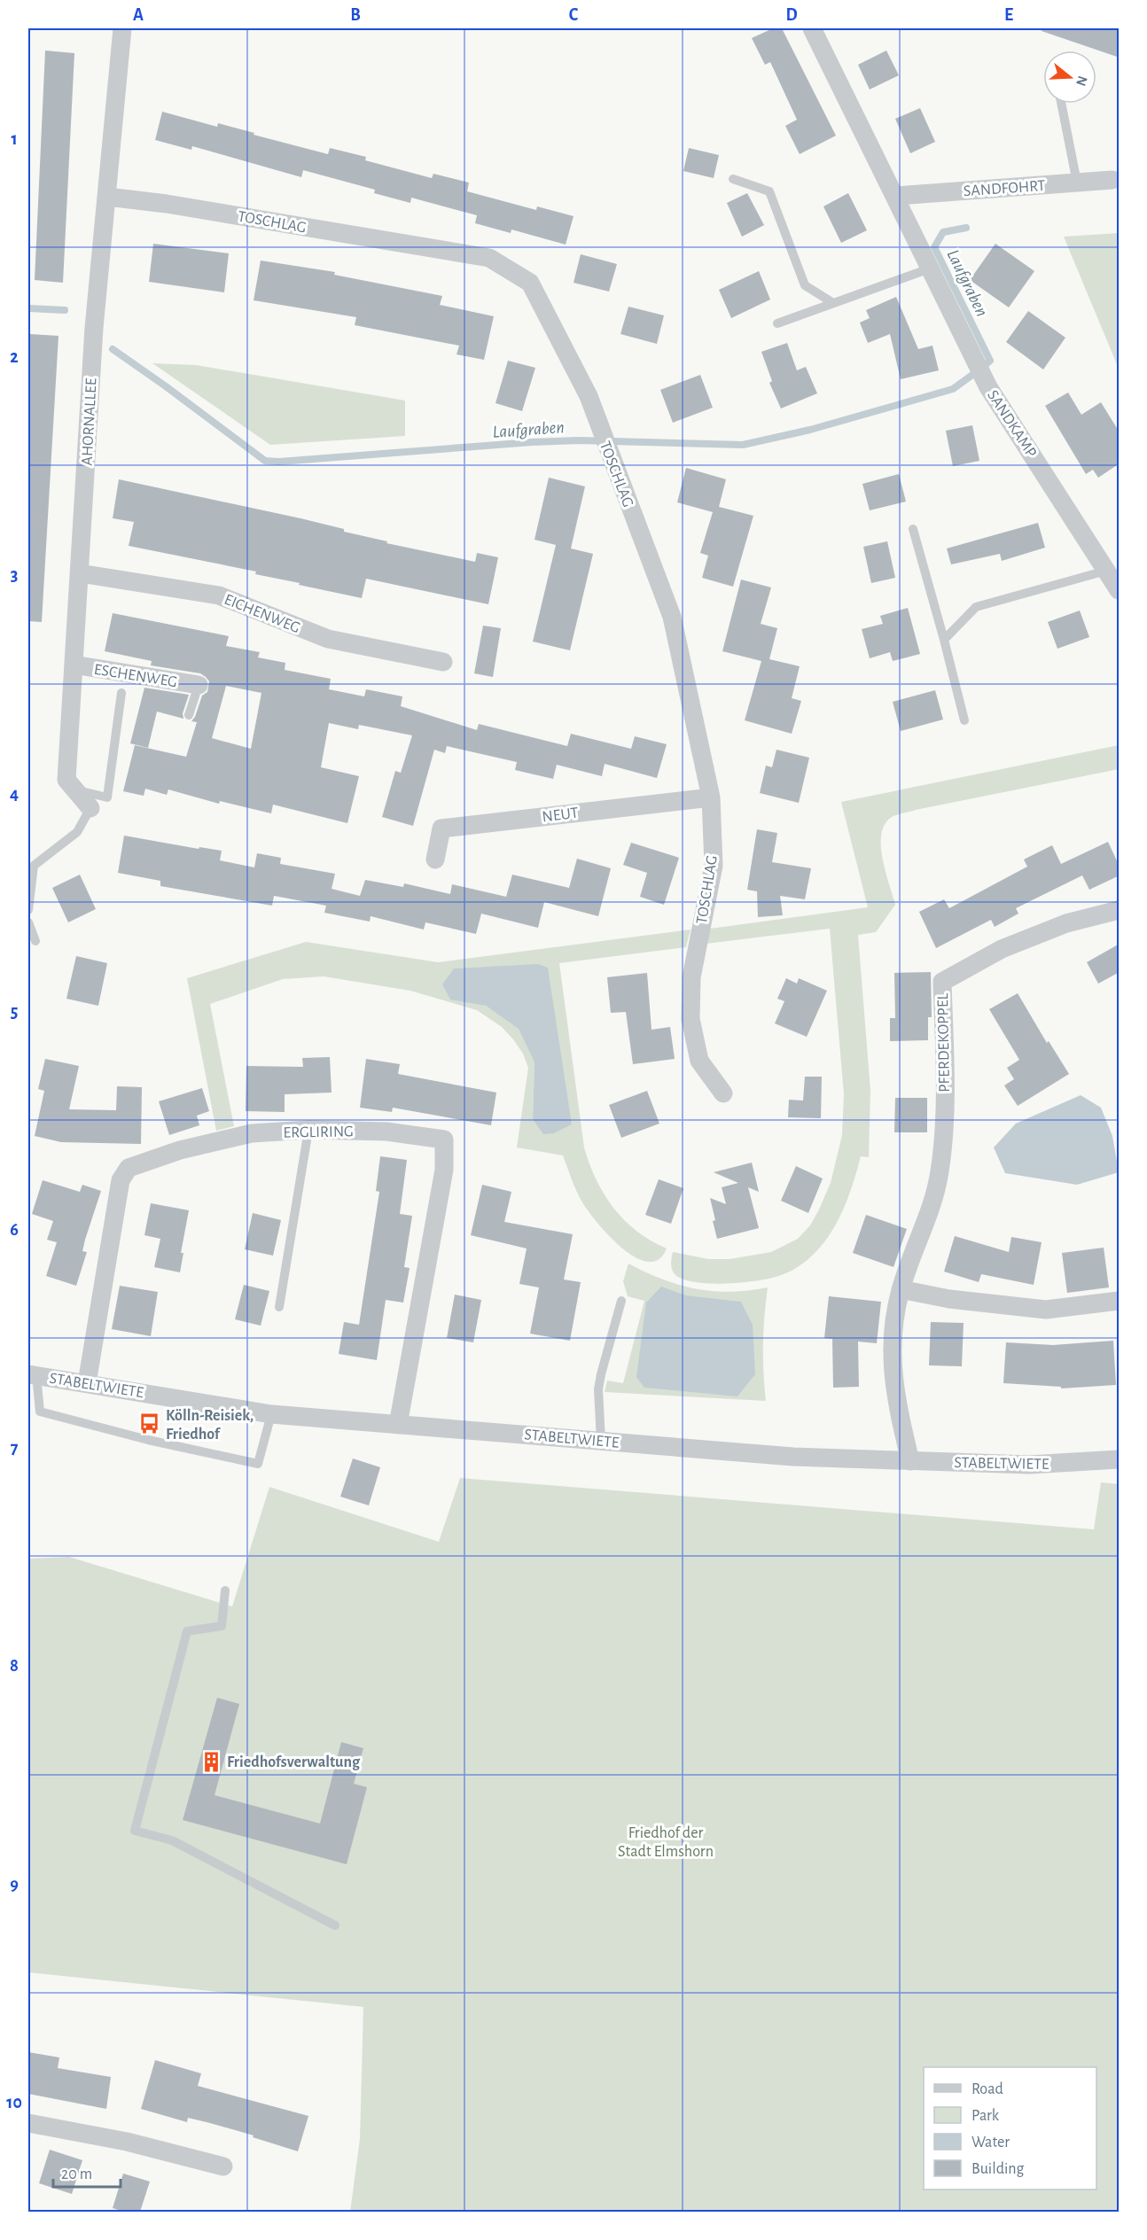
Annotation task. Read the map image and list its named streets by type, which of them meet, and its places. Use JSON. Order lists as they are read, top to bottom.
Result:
{
  "streets": {
    "street": [
      "SANDFOHRT",
      "TOSCHLAG",
      "AHORNALLEE",
      "SANDKAMP",
      "EICHENWEG",
      "ESCHENWEG",
      "NEUT",
      "PFERDEKOPPEL",
      "ERGLIRING",
      "STABELTWIETE"
    ]
  },
  "crossings": [
    ["SANDFOHRT", "SANDKAMP"],
    ["TOSCHLAG", "AHORNALLEE"],
    ["TOSCHLAG", "NEUT"],
    ["AHORNALLEE", "EICHENWEG"],
    ["AHORNALLEE", "ESCHENWEG"],
    ["PFERDEKOPPEL", "STABELTWIETE"],
    ["ERGLIRING", "STABELTWIETE"]
  ],
  "water": ["Laufgraben"],
  "parks": ["Friedhof der Stadt Elmshorn"],
  "places": {
    "bus stop": ["Kölln-Reisiek, Friedhof"],
    "building": ["Friedhofsverwaltung"]
  },
  "legend": [
    "Road",
    "Park",
    "Water",
    "Building"
  ],
  "scale_bar": "20 m",
  "north": "right",
  "grid": {
    "columns": [
      "A",
      "B",
      "C",
      "D",
      "E"
    ],
    "rows": [
      "1",
      "2",
      "3",
      "4",
      "5",
      "6",
      "7",
      "8",
      "9",
      "10"
    ]
  }
}
